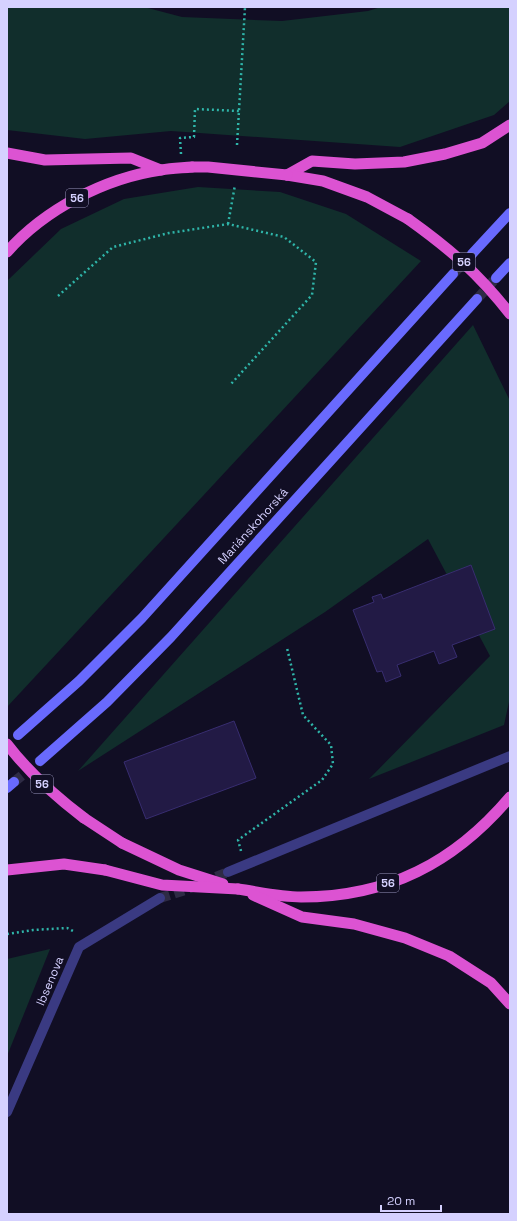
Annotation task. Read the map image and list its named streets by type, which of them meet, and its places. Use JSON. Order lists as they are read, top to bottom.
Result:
{
  "streets": {
    "highway": ["56"],
    "main road": ["Mariánskohorská"],
    "street": ["Ibsenova"]
  },
  "scale_bar": "20 m"
}
